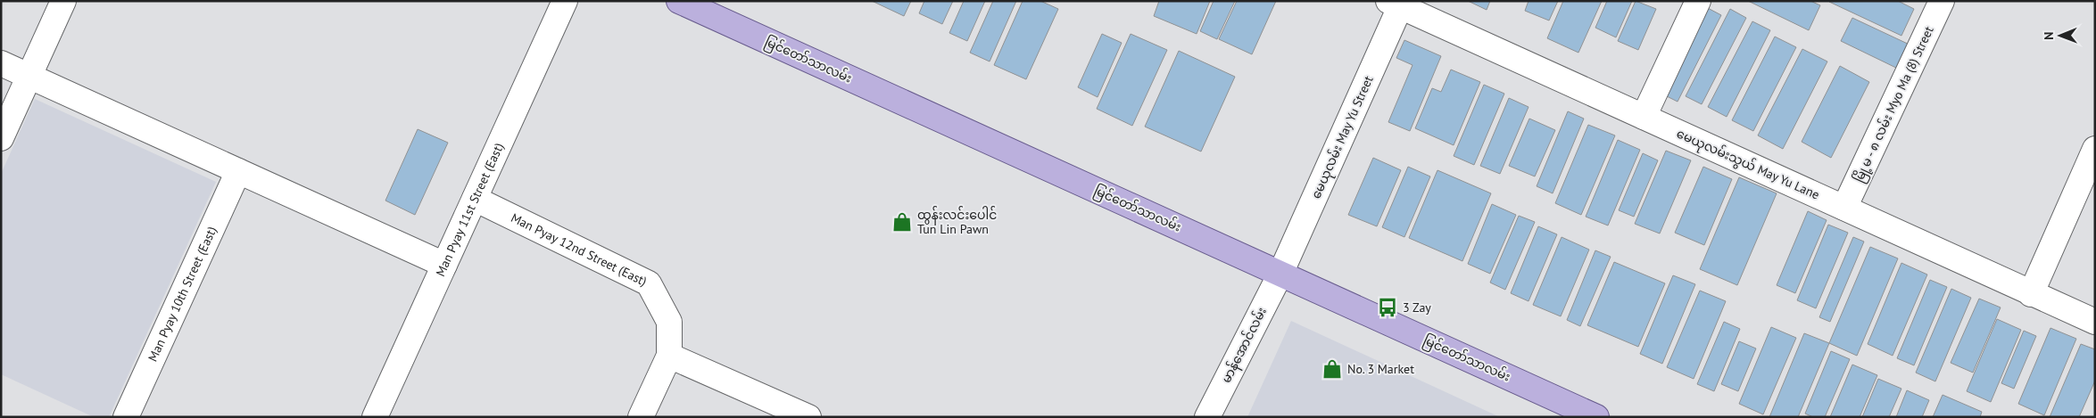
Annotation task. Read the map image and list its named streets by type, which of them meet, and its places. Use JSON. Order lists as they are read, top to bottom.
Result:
{
  "streets": {
    "main road": ["မြင်တော်သာလမ်း"],
    "street": [
      "မြို့မ - ၈ လမ်း Myo Ma (8) Street",
      "မေယုလမ်း May Yu Street",
      "မေယုလမ်းသွယ် May Yu Lane",
      "Man Pyay 11st Street (East)",
      "Man Pyay 12nd Street (East)",
      "Man Pyay 10th Street (East)",
      "မာန်အောင်လမ်း"
    ]
  },
  "crossings": [
    ["မြင်တော်သာလမ်း", "မေယုလမ်း May Yu Street"],
    ["မြင်တော်သာလမ်း", "မာန်အောင်လမ်း"],
    ["မြို့မ - ၈ လမ်း Myo Ma (8) Street", "မေယုလမ်းသွယ် May Yu Lane"],
    ["မေယုလမ်း May Yu Street", "မေယုလမ်းသွယ် May Yu Lane"],
    ["မေယုလမ်း May Yu Street", "မာန်အောင်လမ်း"],
    ["Man Pyay 11st Street (East)", "Man Pyay 12nd Street (East)"]
  ],
  "places": {
    "shop": ["ထွန်းလင်းပေါင် Tun Lin Pawn", "No. 3 Market"],
    "bus stop": ["3 Zay"]
  },
  "north": "left"
}
